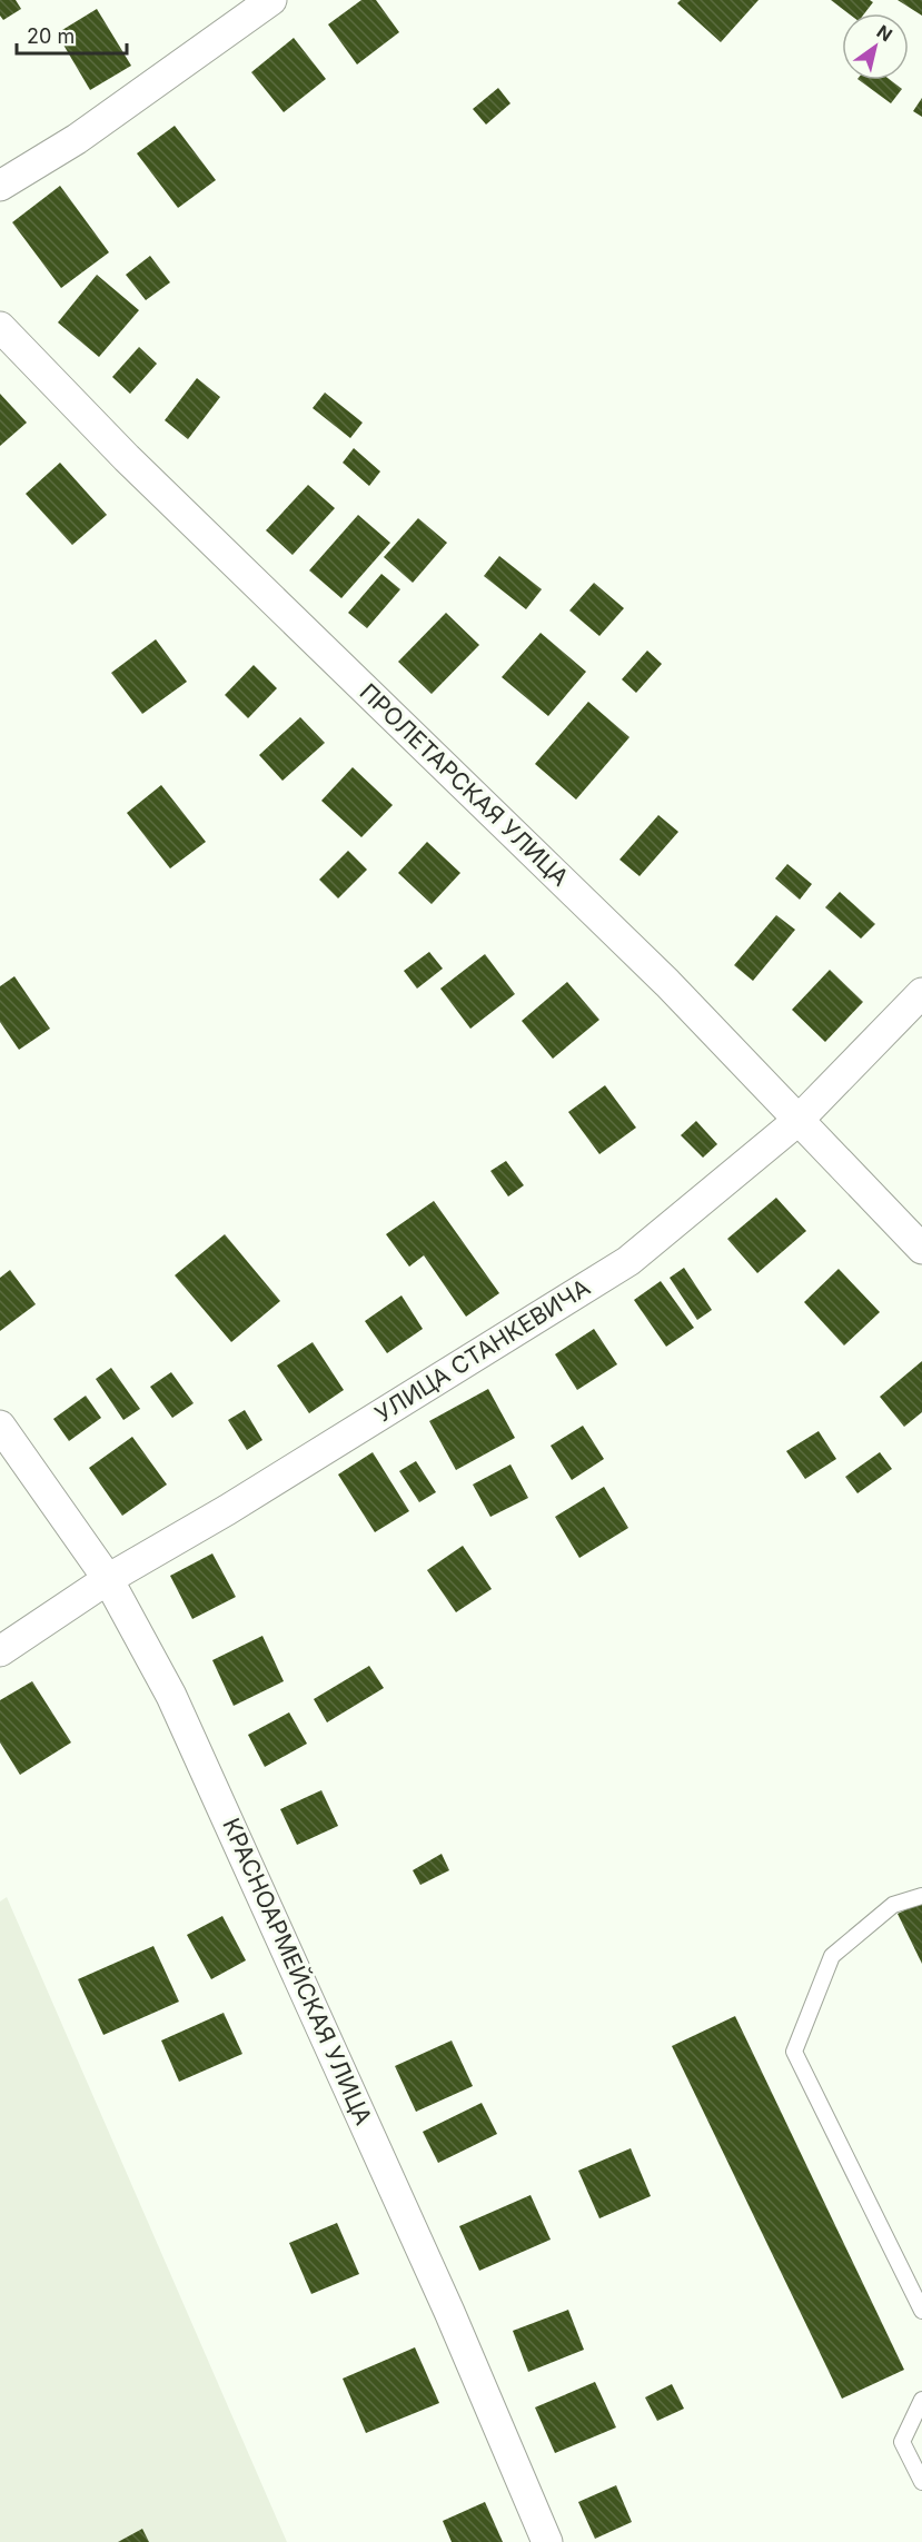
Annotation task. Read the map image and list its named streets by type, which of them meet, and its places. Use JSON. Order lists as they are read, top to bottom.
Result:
{
  "streets": {
    "street": ["ПРОЛЕТАРСКАЯ УЛИЦА", "УЛИЦА СТАНКЕВИЧА", "КРАСНОАРМЕЙСКАЯ УЛИЦА"]
  },
  "crossings": [
    ["ПРОЛЕТАРСКАЯ УЛИЦА", "УЛИЦА СТАНКЕВИЧА"],
    ["УЛИЦА СТАНКЕВИЧА", "КРАСНОАРМЕЙСКАЯ УЛИЦА"]
  ],
  "scale_bar": "20 m",
  "north": "top right"
}
